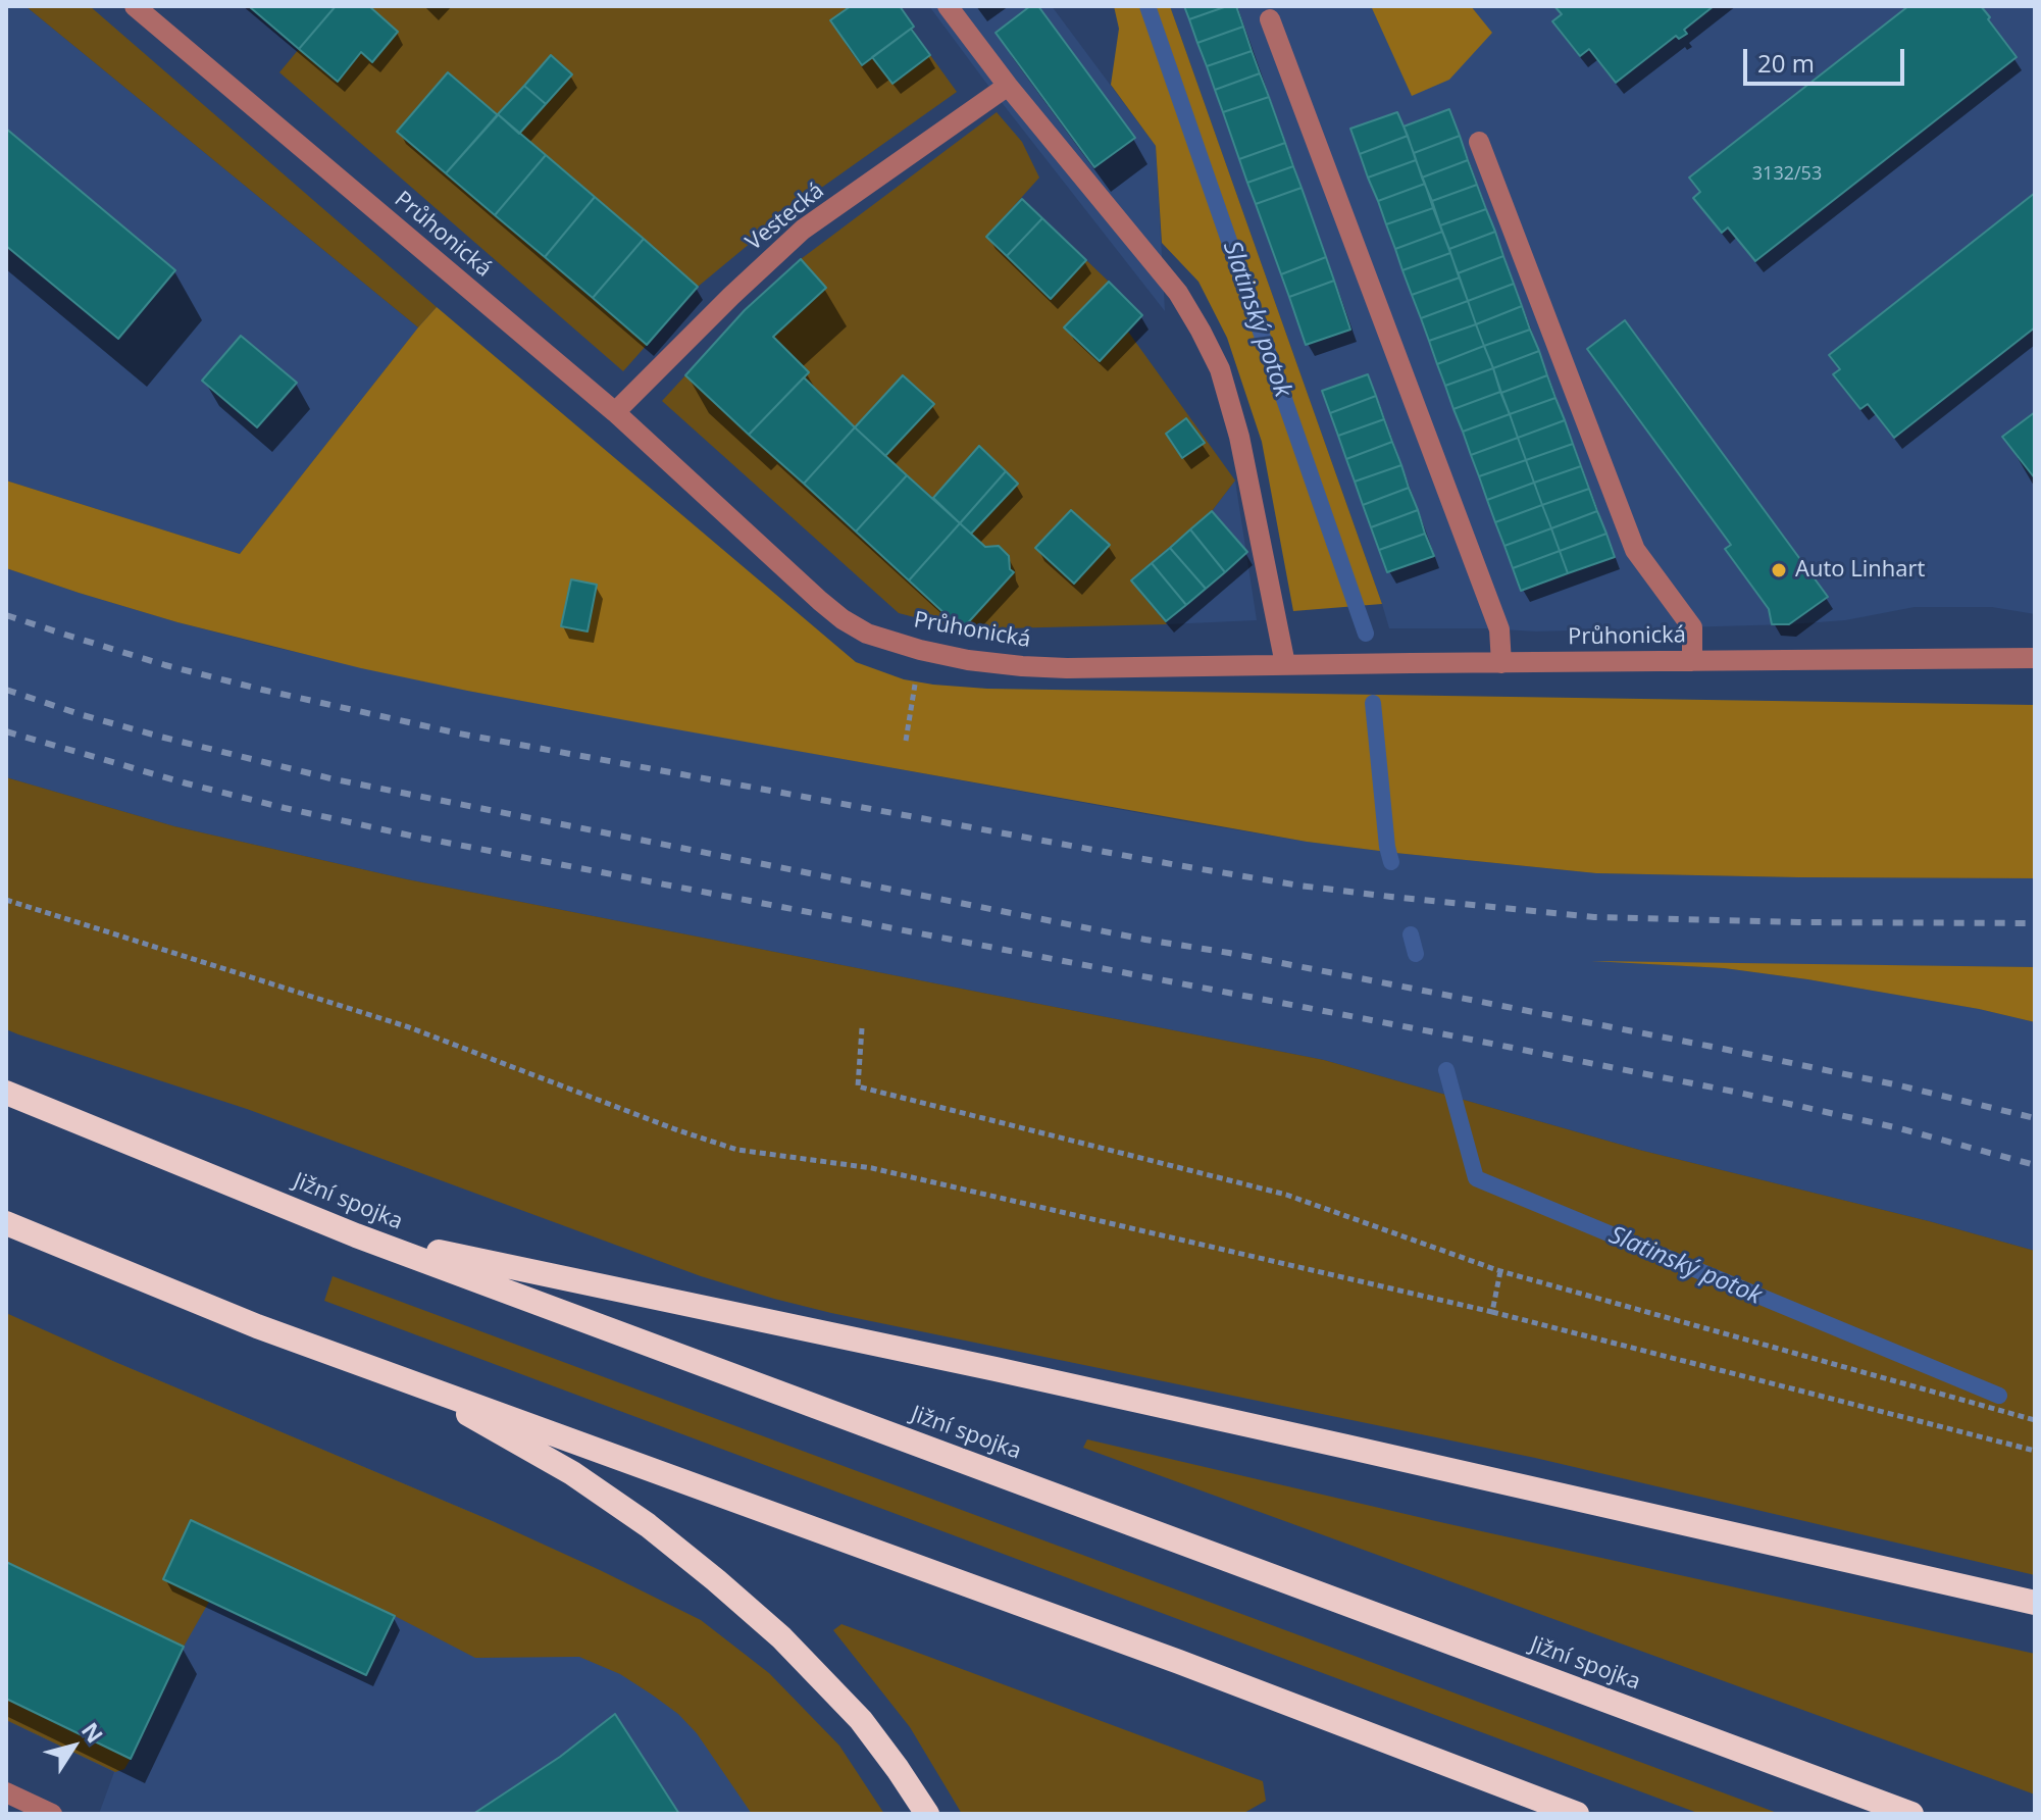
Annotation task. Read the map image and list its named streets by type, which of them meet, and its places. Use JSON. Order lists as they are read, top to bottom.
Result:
{
  "streets": {
    "highway": ["Jižní spojka"],
    "street": ["Vestecká", "Průhonická"]
  },
  "crossings": [
    ["Vestecká", "Průhonická"]
  ],
  "water": ["Slatinský potok"],
  "places": ["Auto Linhart"],
  "house_numbers": ["3132/53"],
  "scale_bar": "20 m",
  "north": "top right"
}
